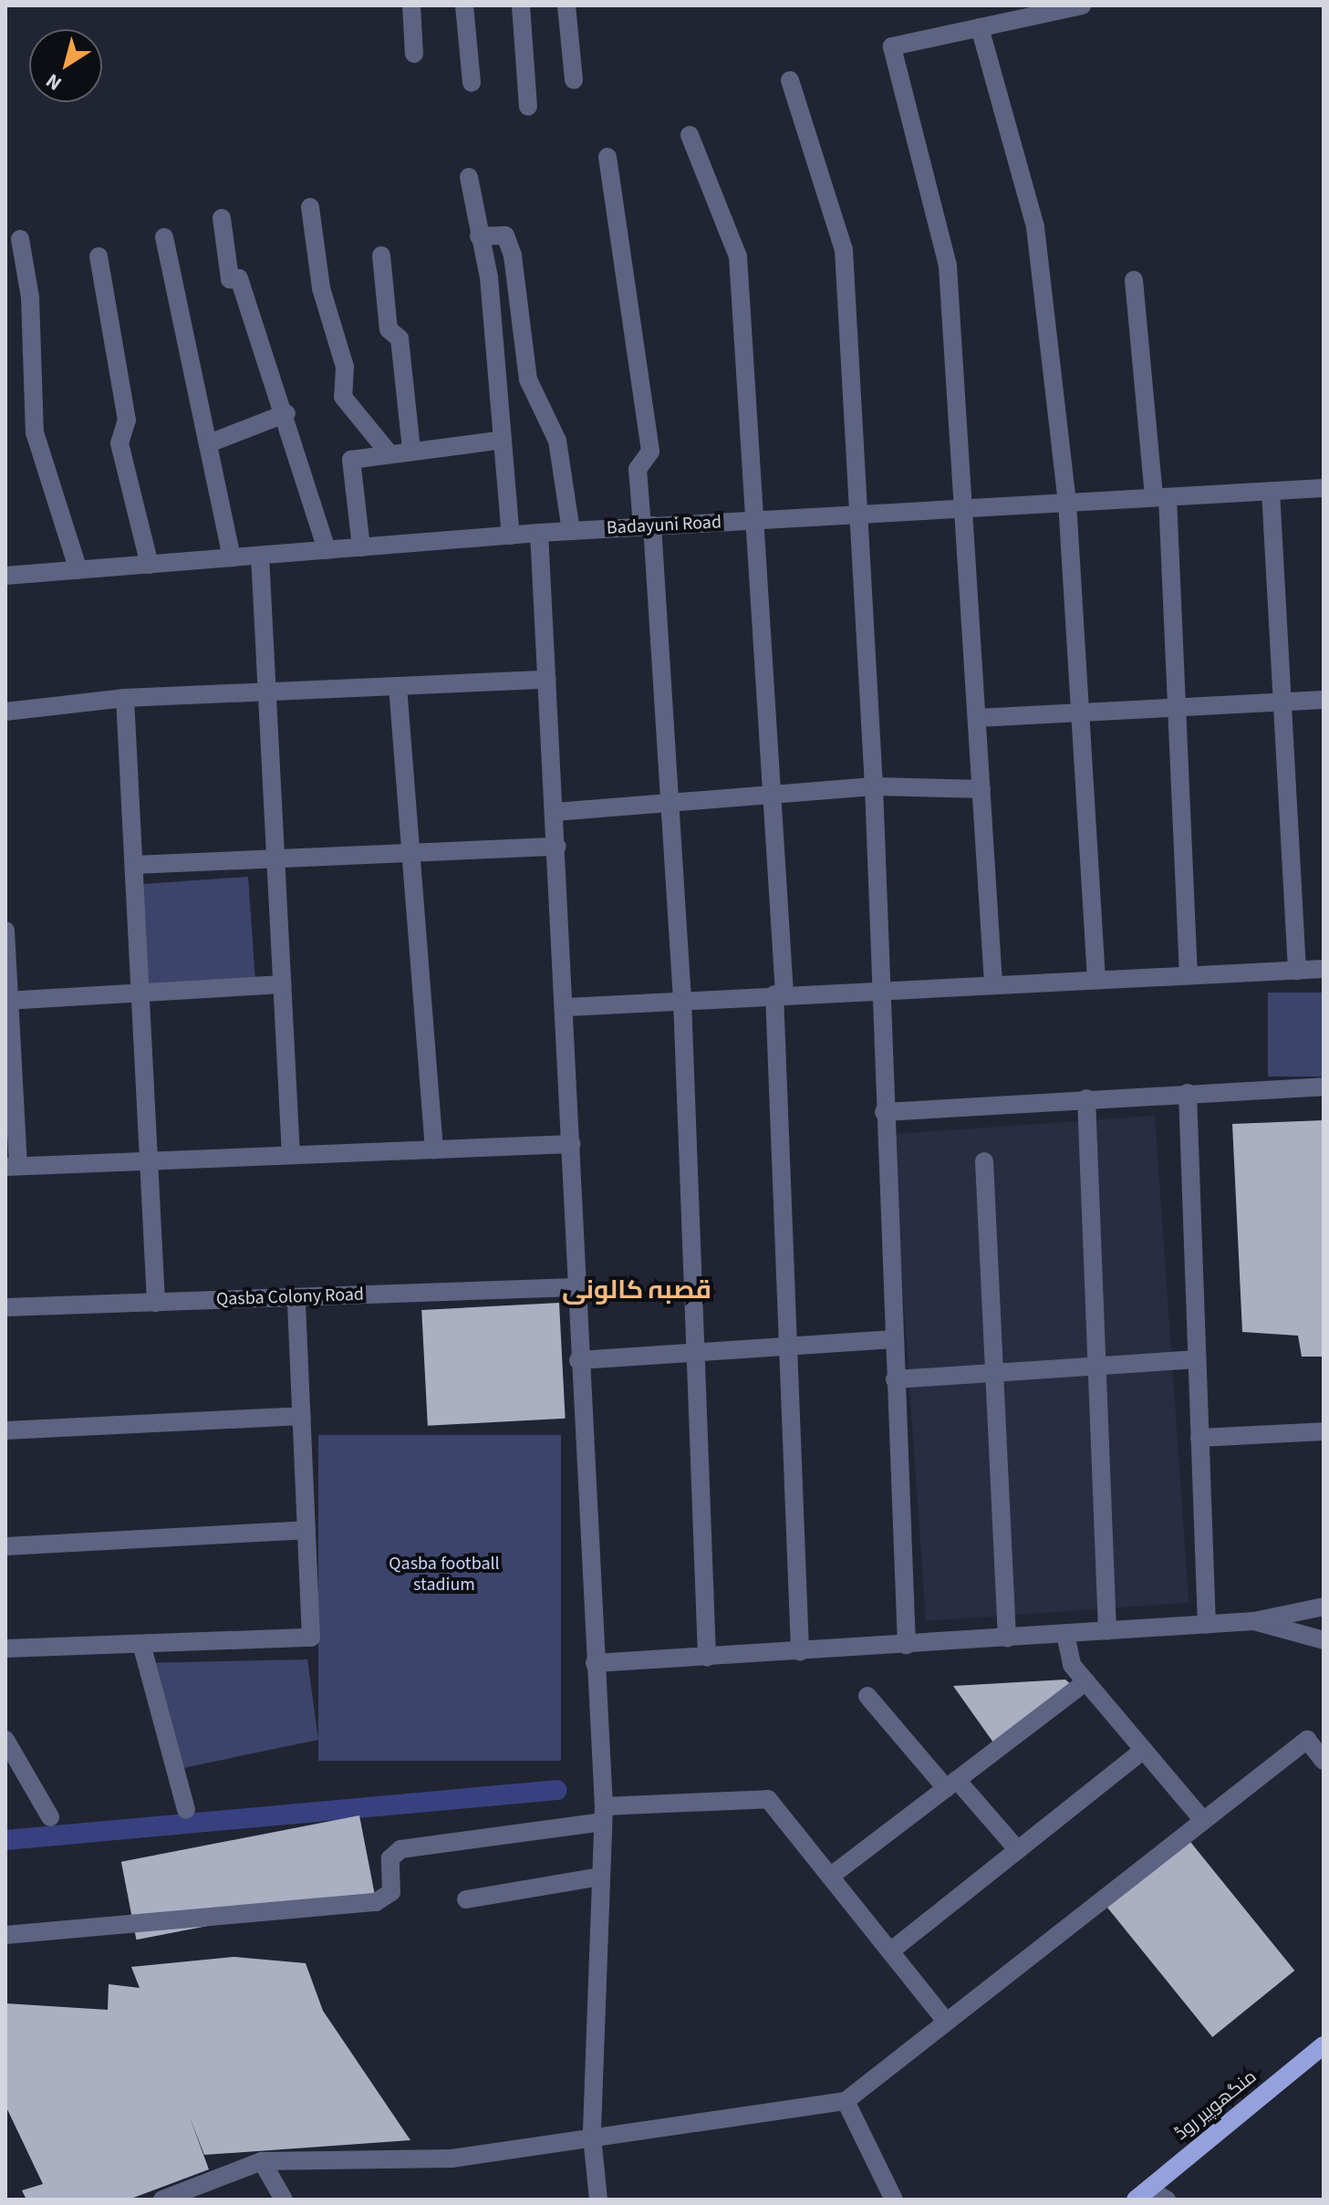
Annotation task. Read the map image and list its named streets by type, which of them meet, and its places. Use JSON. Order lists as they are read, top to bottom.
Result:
{
  "streets": {
    "main road": ["منگھوپیر روڈ"],
    "street": ["Badayuni Road", "Qasba Colony Road"]
  },
  "districts": ["قصبہ کالونی"],
  "parks": ["Qasba football stadium"],
  "north": "bottom left"
}
